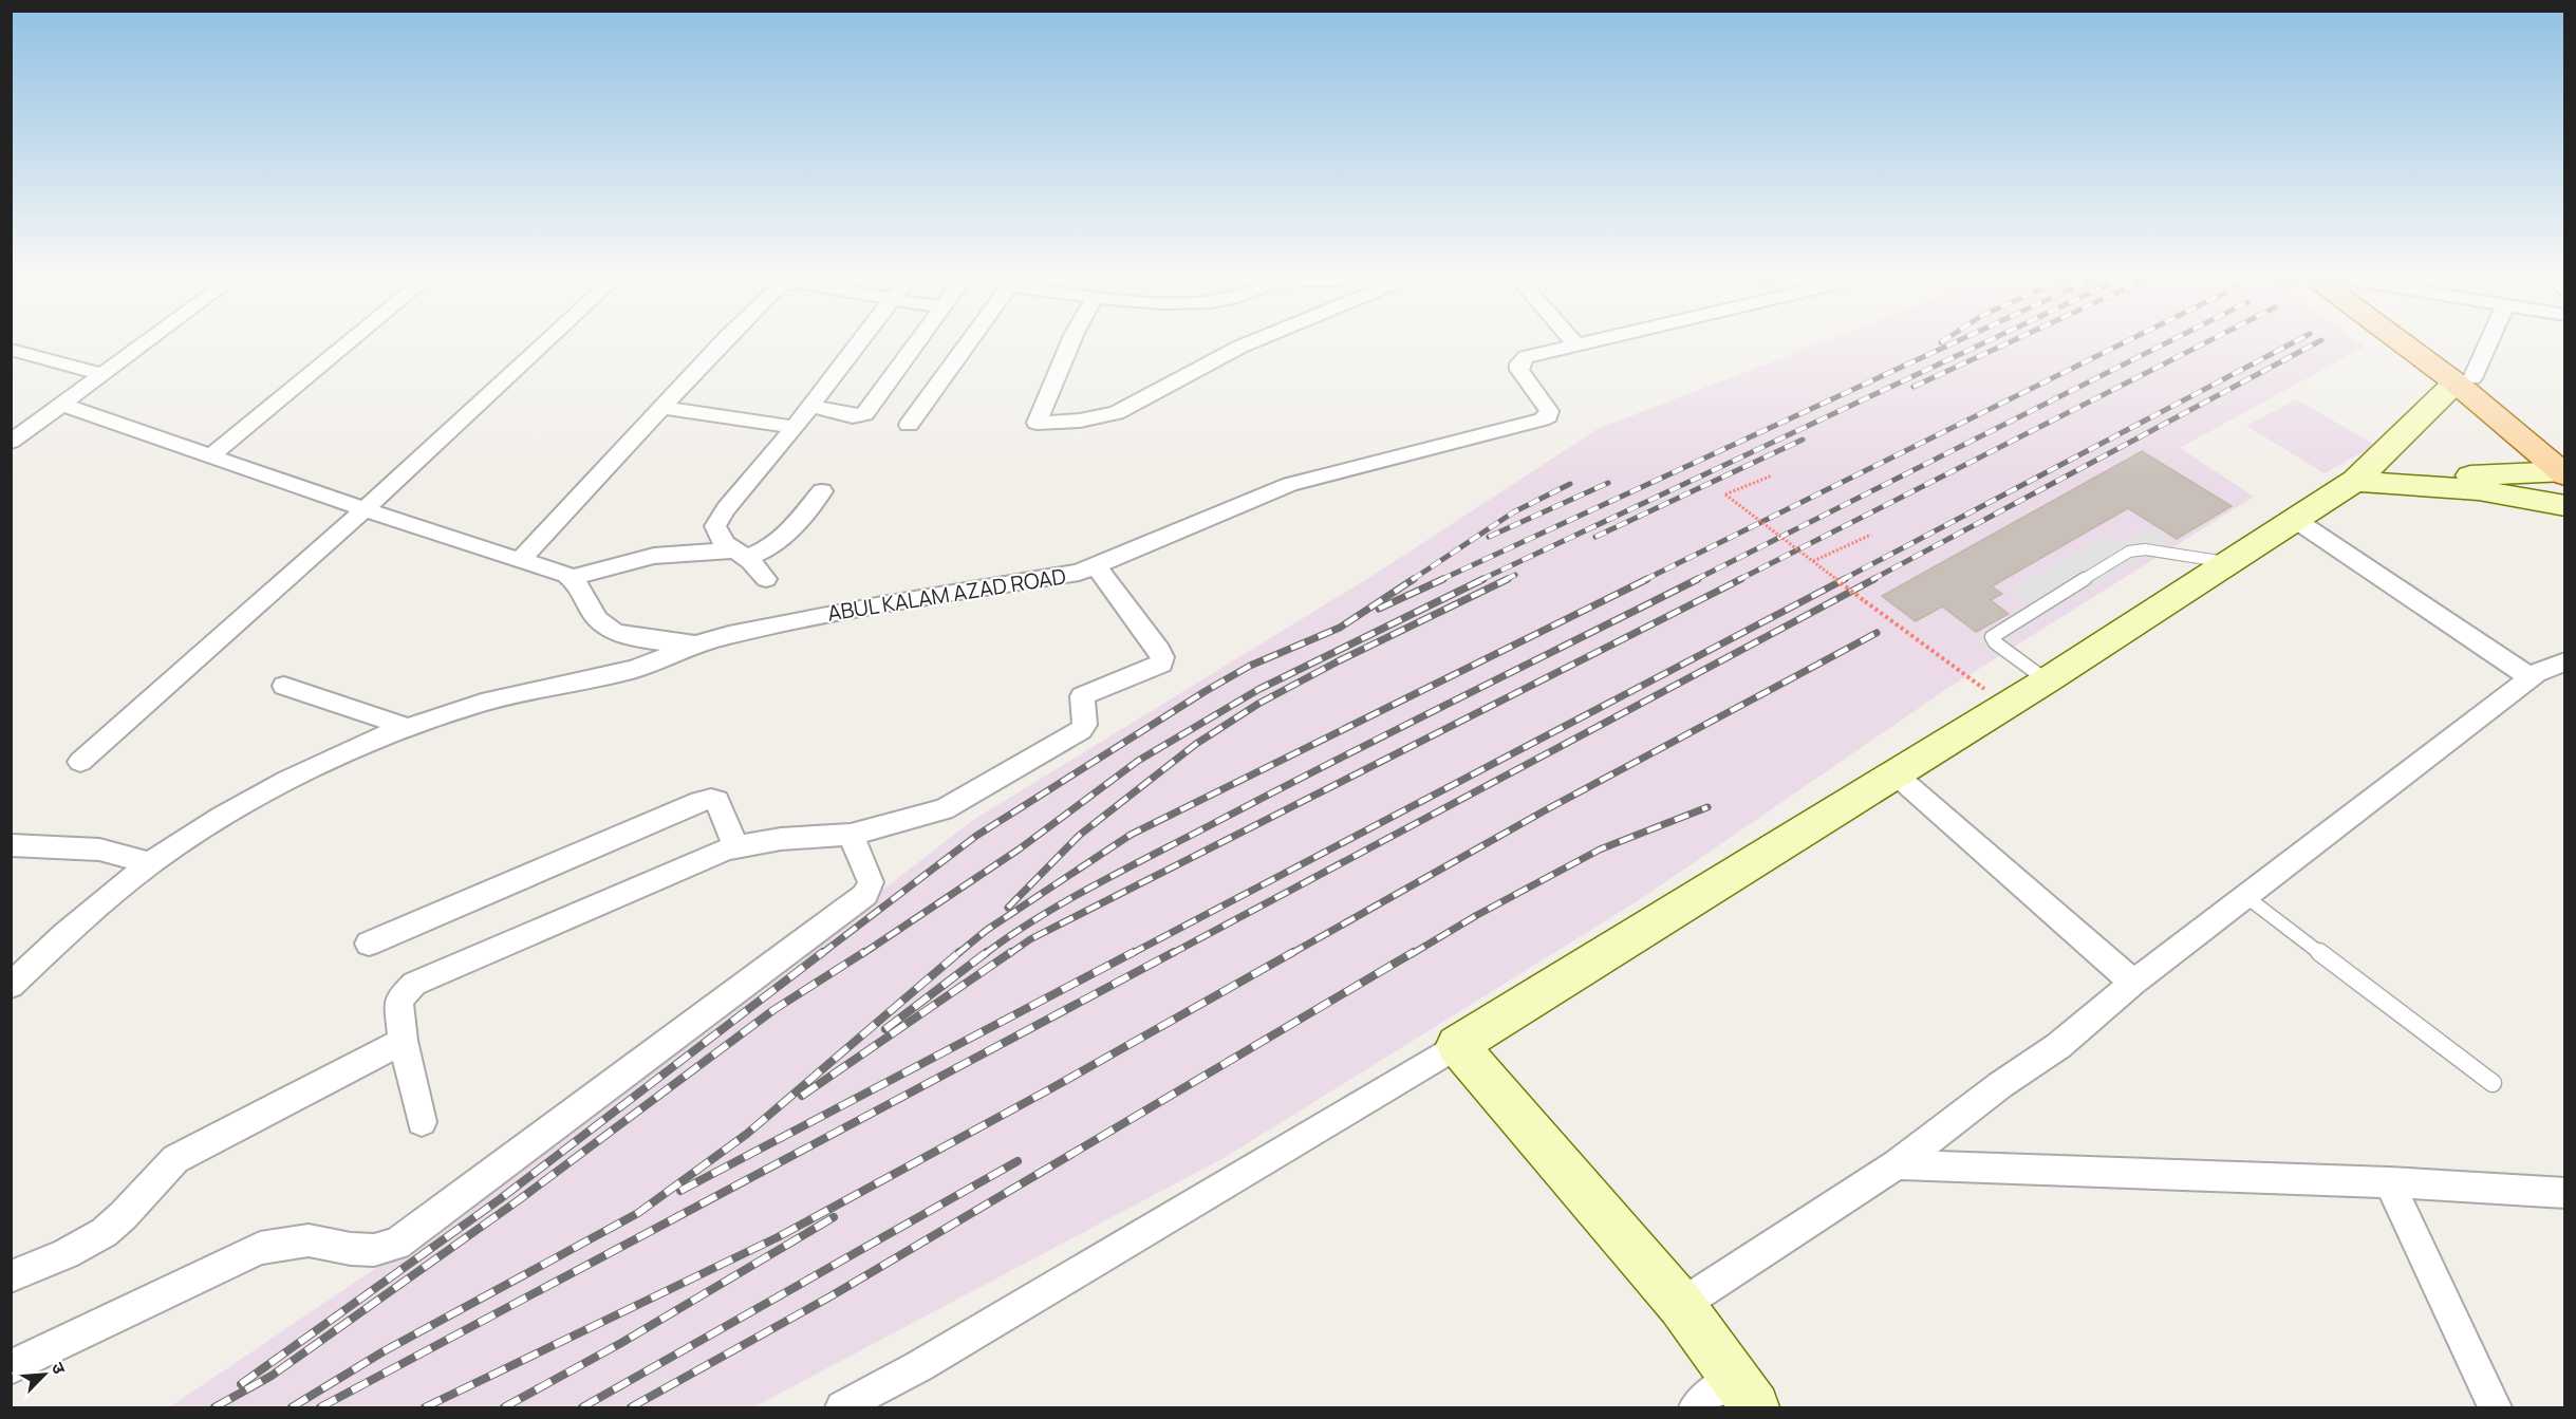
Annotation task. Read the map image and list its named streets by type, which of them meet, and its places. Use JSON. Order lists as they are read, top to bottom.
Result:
{
  "streets": {
    "street": ["ABUL KALAM AZAD ROAD"]
  },
  "north": "top right"
}
